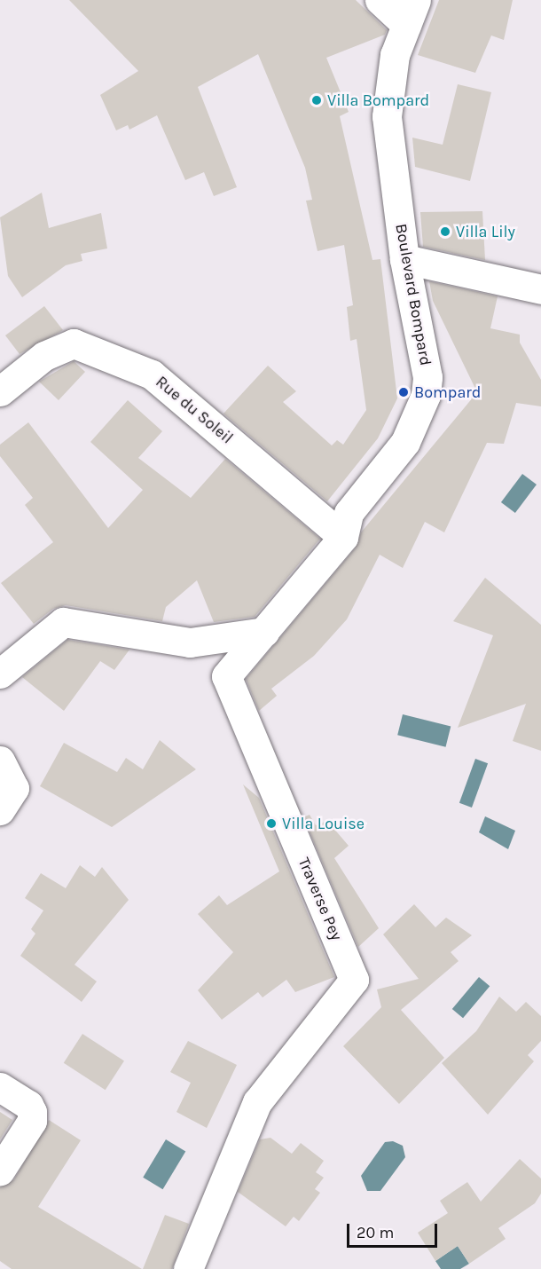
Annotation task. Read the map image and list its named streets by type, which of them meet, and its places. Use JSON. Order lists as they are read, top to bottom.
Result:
{
  "streets": {
    "street": ["Boulevard Bompard", "Rue du Soleil", "Traverse Pey"]
  },
  "crossings": [
    ["Boulevard Bompard", "Rue du Soleil"],
    ["Boulevard Bompard", "Traverse Pey"],
    ["Rue du Soleil", "Traverse Pey"]
  ],
  "places": [
    "Villa Bompard",
    "Villa Lily",
    "Bompard",
    "Villa Louise"
  ],
  "scale_bar": "20 m"
}
